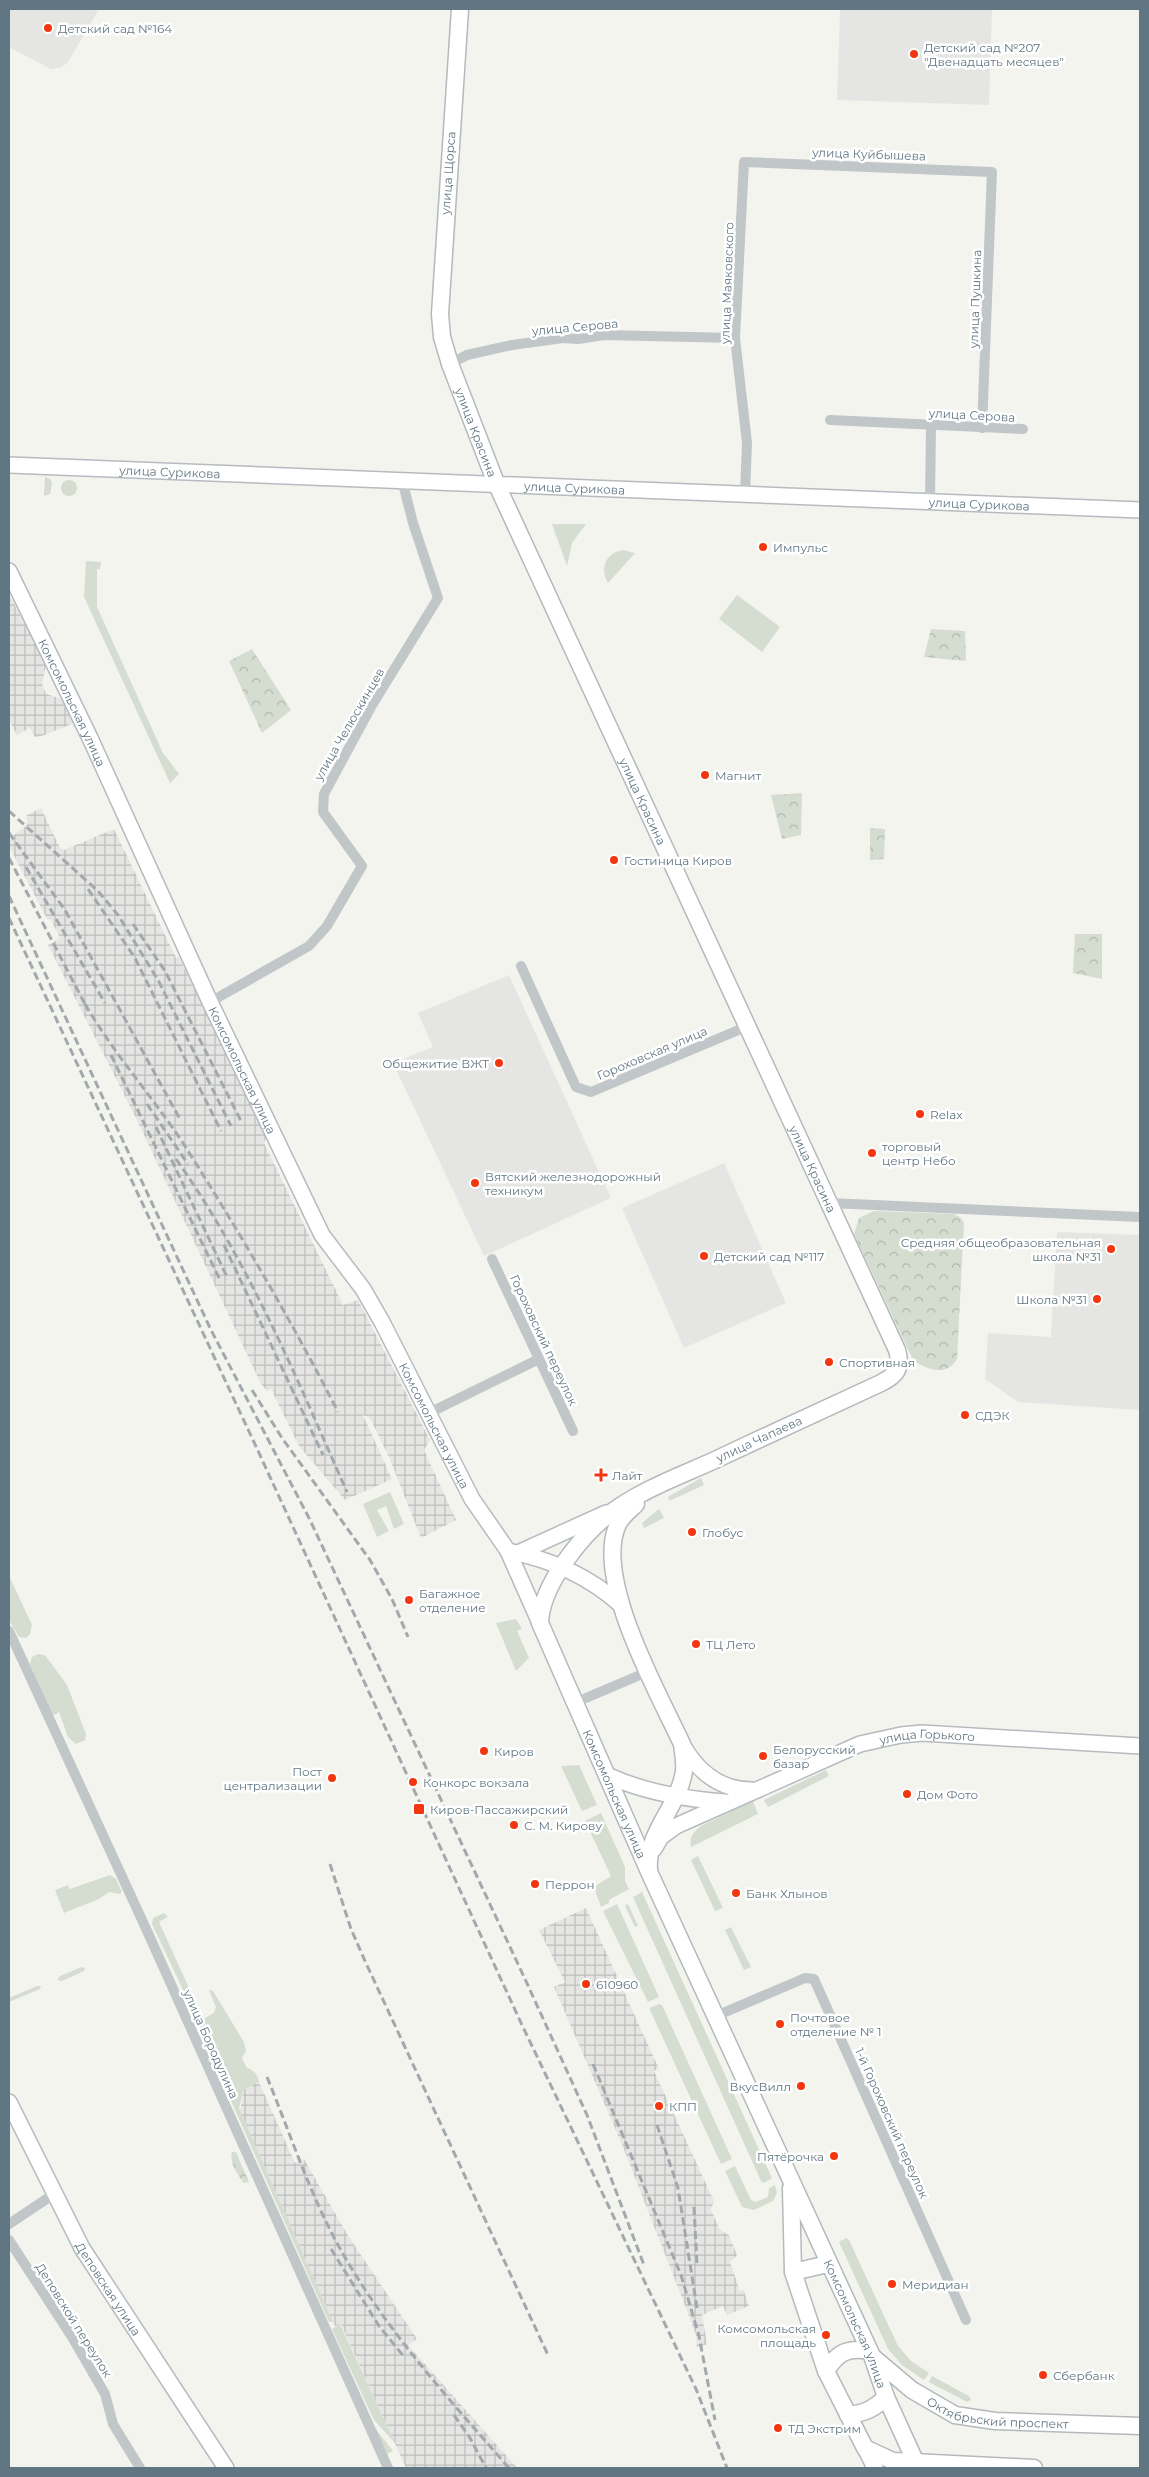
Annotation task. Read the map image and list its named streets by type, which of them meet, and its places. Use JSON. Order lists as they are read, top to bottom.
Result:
{
  "streets": {
    "main road": [
      "улица Щорса",
      "улица Красина",
      "Комсомольская улица",
      "улица Чапаева",
      "Октябрьский проспект"
    ],
    "street": [
      "улица Куйбышева",
      "улица Маяковского",
      "улица Пушкина",
      "улица Серова",
      "улица Сурикова",
      "улица Челюскинцев",
      "Гороховская улица",
      "Гороховский переулок",
      "улица Горького",
      "улица Бородулина",
      "1-й Гороховский переулок",
      "Деповская улица",
      "Деповской переулок"
    ]
  },
  "crossings": [
    ["улица Куйбышева", "улица Маяковского"],
    ["улица Куйбышева", "улица Пушкина"],
    ["улица Щорса", "улица Красина"],
    ["улица Маяковского", "улица Серова"],
    ["улица Маяковского", "улица Сурикова"],
    ["улица Пушкина", "улица Серова"],
    ["улица Серова", "улица Красина"],
    ["улица Красина", "улица Сурикова"],
    ["улица Красина", "Гороховская улица"],
    ["улица Красина", "улица Чапаева"],
    ["улица Сурикова", "улица Челюскинцев"],
    ["Комсомольская улица", "улица Челюскинцев"],
    ["Комсомольская улица", "улица Чапаева"],
    ["Комсомольская улица", "улица Горького"],
    ["Комсомольская улица", "1-й Гороховский переулок"],
    ["Комсомольская улица", "Октябрьский проспект"]
  ],
  "places": {
    "other": [
      "Детский сад №164",
      "Детский сад №207 \"Двенадцать месяцев\"",
      "Импульс",
      "Магнит",
      "Гостиница Киров",
      "Общежитие ВЖТ",
      "Relax",
      "торговый центр Небо",
      "Вятский железнодорожный техникум",
      "Средняя общеобразовательная школа №31",
      "Детский сад №117",
      "Школа №31",
      "Спортивная",
      "СДЭК",
      "Глобус",
      "Багажное отделение",
      "ТЦ Лето",
      "Киров",
      "Белорусский базар",
      "Пост централизации",
      "Конкорс вокзала",
      "Дом Фото",
      "С. М. Кирову",
      "Перрон",
      "Банк Хлынов",
      "610960",
      "Почтовое отделение № 1",
      "ВкусВилл",
      "КПП",
      "Пятёрочка",
      "Меридиан",
      "Комсомольская площадь",
      "Сбербанк",
      "ТД Экстрим"
    ],
    "health": ["Лайт"],
    "transit": ["Киров-Пассажирский"]
  }
}
